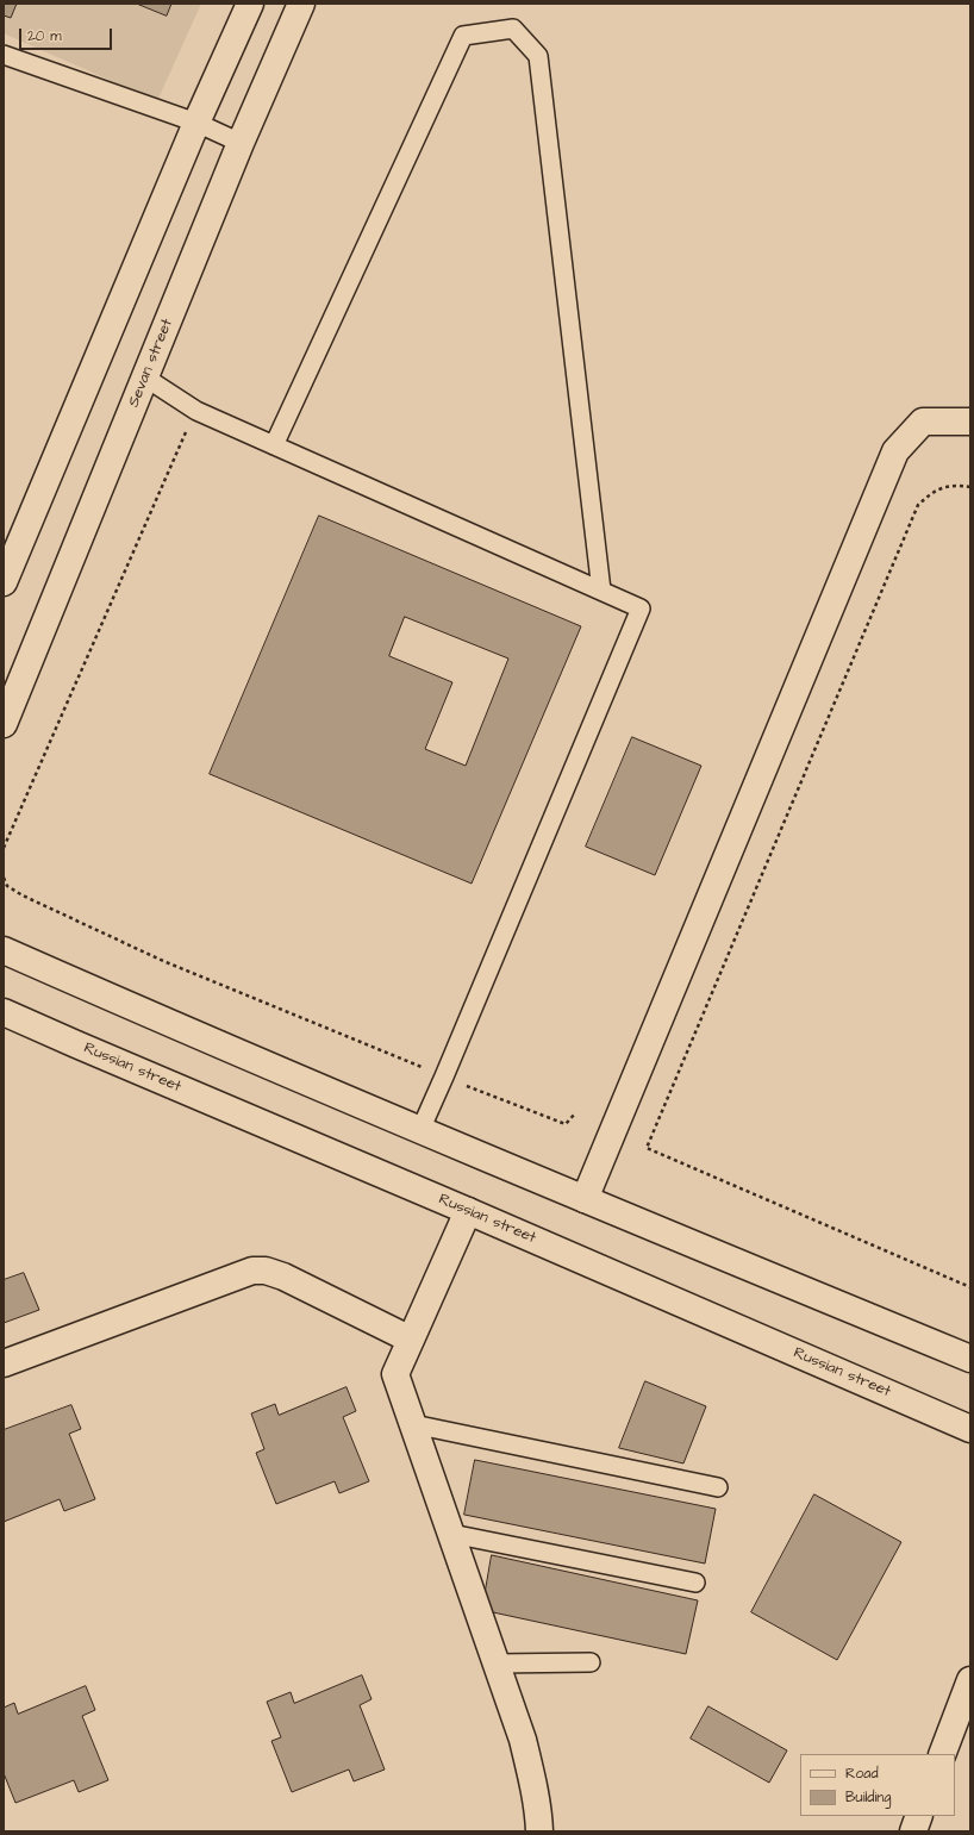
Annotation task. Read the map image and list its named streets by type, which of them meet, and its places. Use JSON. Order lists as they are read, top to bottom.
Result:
{
  "streets": {
    "main road": ["Sevan street", "Russian street"]
  },
  "legend": ["Road", "Building"],
  "scale_bar": "20 m"
}
